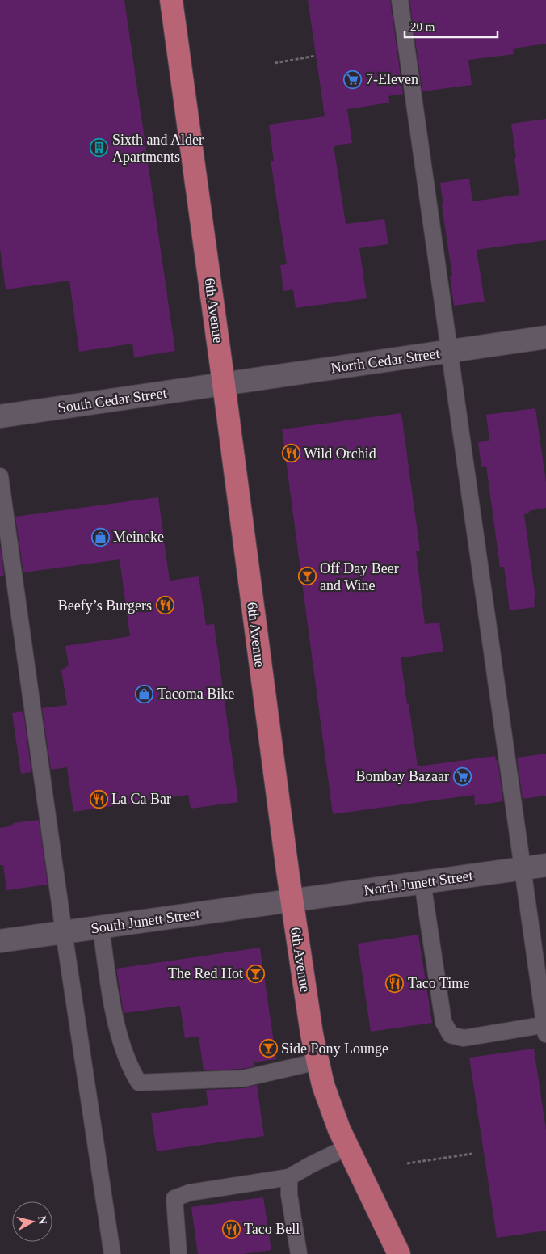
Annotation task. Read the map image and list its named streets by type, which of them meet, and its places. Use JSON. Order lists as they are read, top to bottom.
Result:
{
  "streets": {
    "main road": ["6th Avenue"],
    "street": [
      "North Cedar Street",
      "South Cedar Street",
      "North Junett Street",
      "South Junett Street"
    ]
  },
  "crossings": [
    ["6th Avenue", "North Cedar Street"],
    ["6th Avenue", "South Cedar Street"],
    ["6th Avenue", "North Junett Street"],
    ["6th Avenue", "South Junett Street"],
    ["North Cedar Street", "South Cedar Street"],
    ["North Junett Street", "South Junett Street"]
  ],
  "places": {
    "supermarket": ["7-Eleven", "Bombay Bazaar"],
    "building": ["Sixth and Alder Apartments"],
    "restaurant": [
      "Wild Orchid",
      "Beefy’s Burgers",
      "La Ca Bar",
      "Taco Time",
      "Taco Bell"
    ],
    "shop": ["Meineke", "Tacoma Bike"],
    "bar": ["Off Day Beer and Wine", "The Red Hot", "Side Pony Lounge"]
  },
  "scale_bar": "20 m",
  "north": "right"
}
